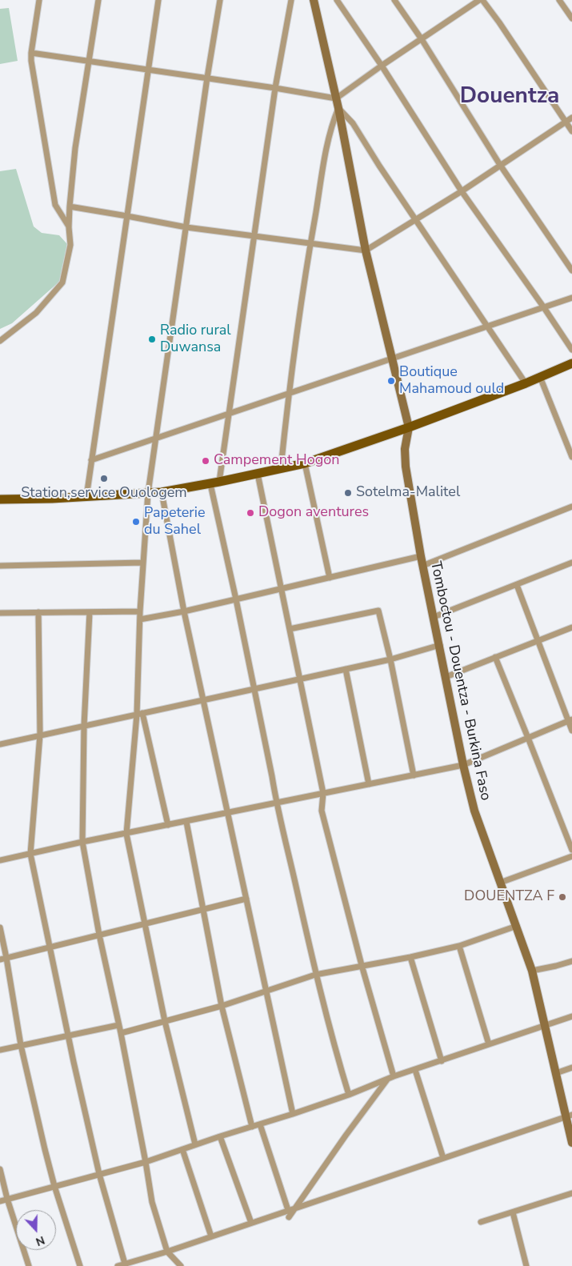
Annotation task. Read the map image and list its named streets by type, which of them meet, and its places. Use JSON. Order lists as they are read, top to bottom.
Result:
{
  "streets": {
    "main road": ["Tomboctou - Douentza - Burkina Faso"]
  },
  "districts": ["Douentza"],
  "places": [
    "Radio rural Duwansa",
    "Boutique Mahamoud ould",
    "Campement Hogon",
    "Station,service Ouologem",
    "Sotelma-Malitel",
    "Dogon aventures",
    "Papeterie du Sahel",
    "DOUENTZA F"
  ],
  "north": "bottom"
}
